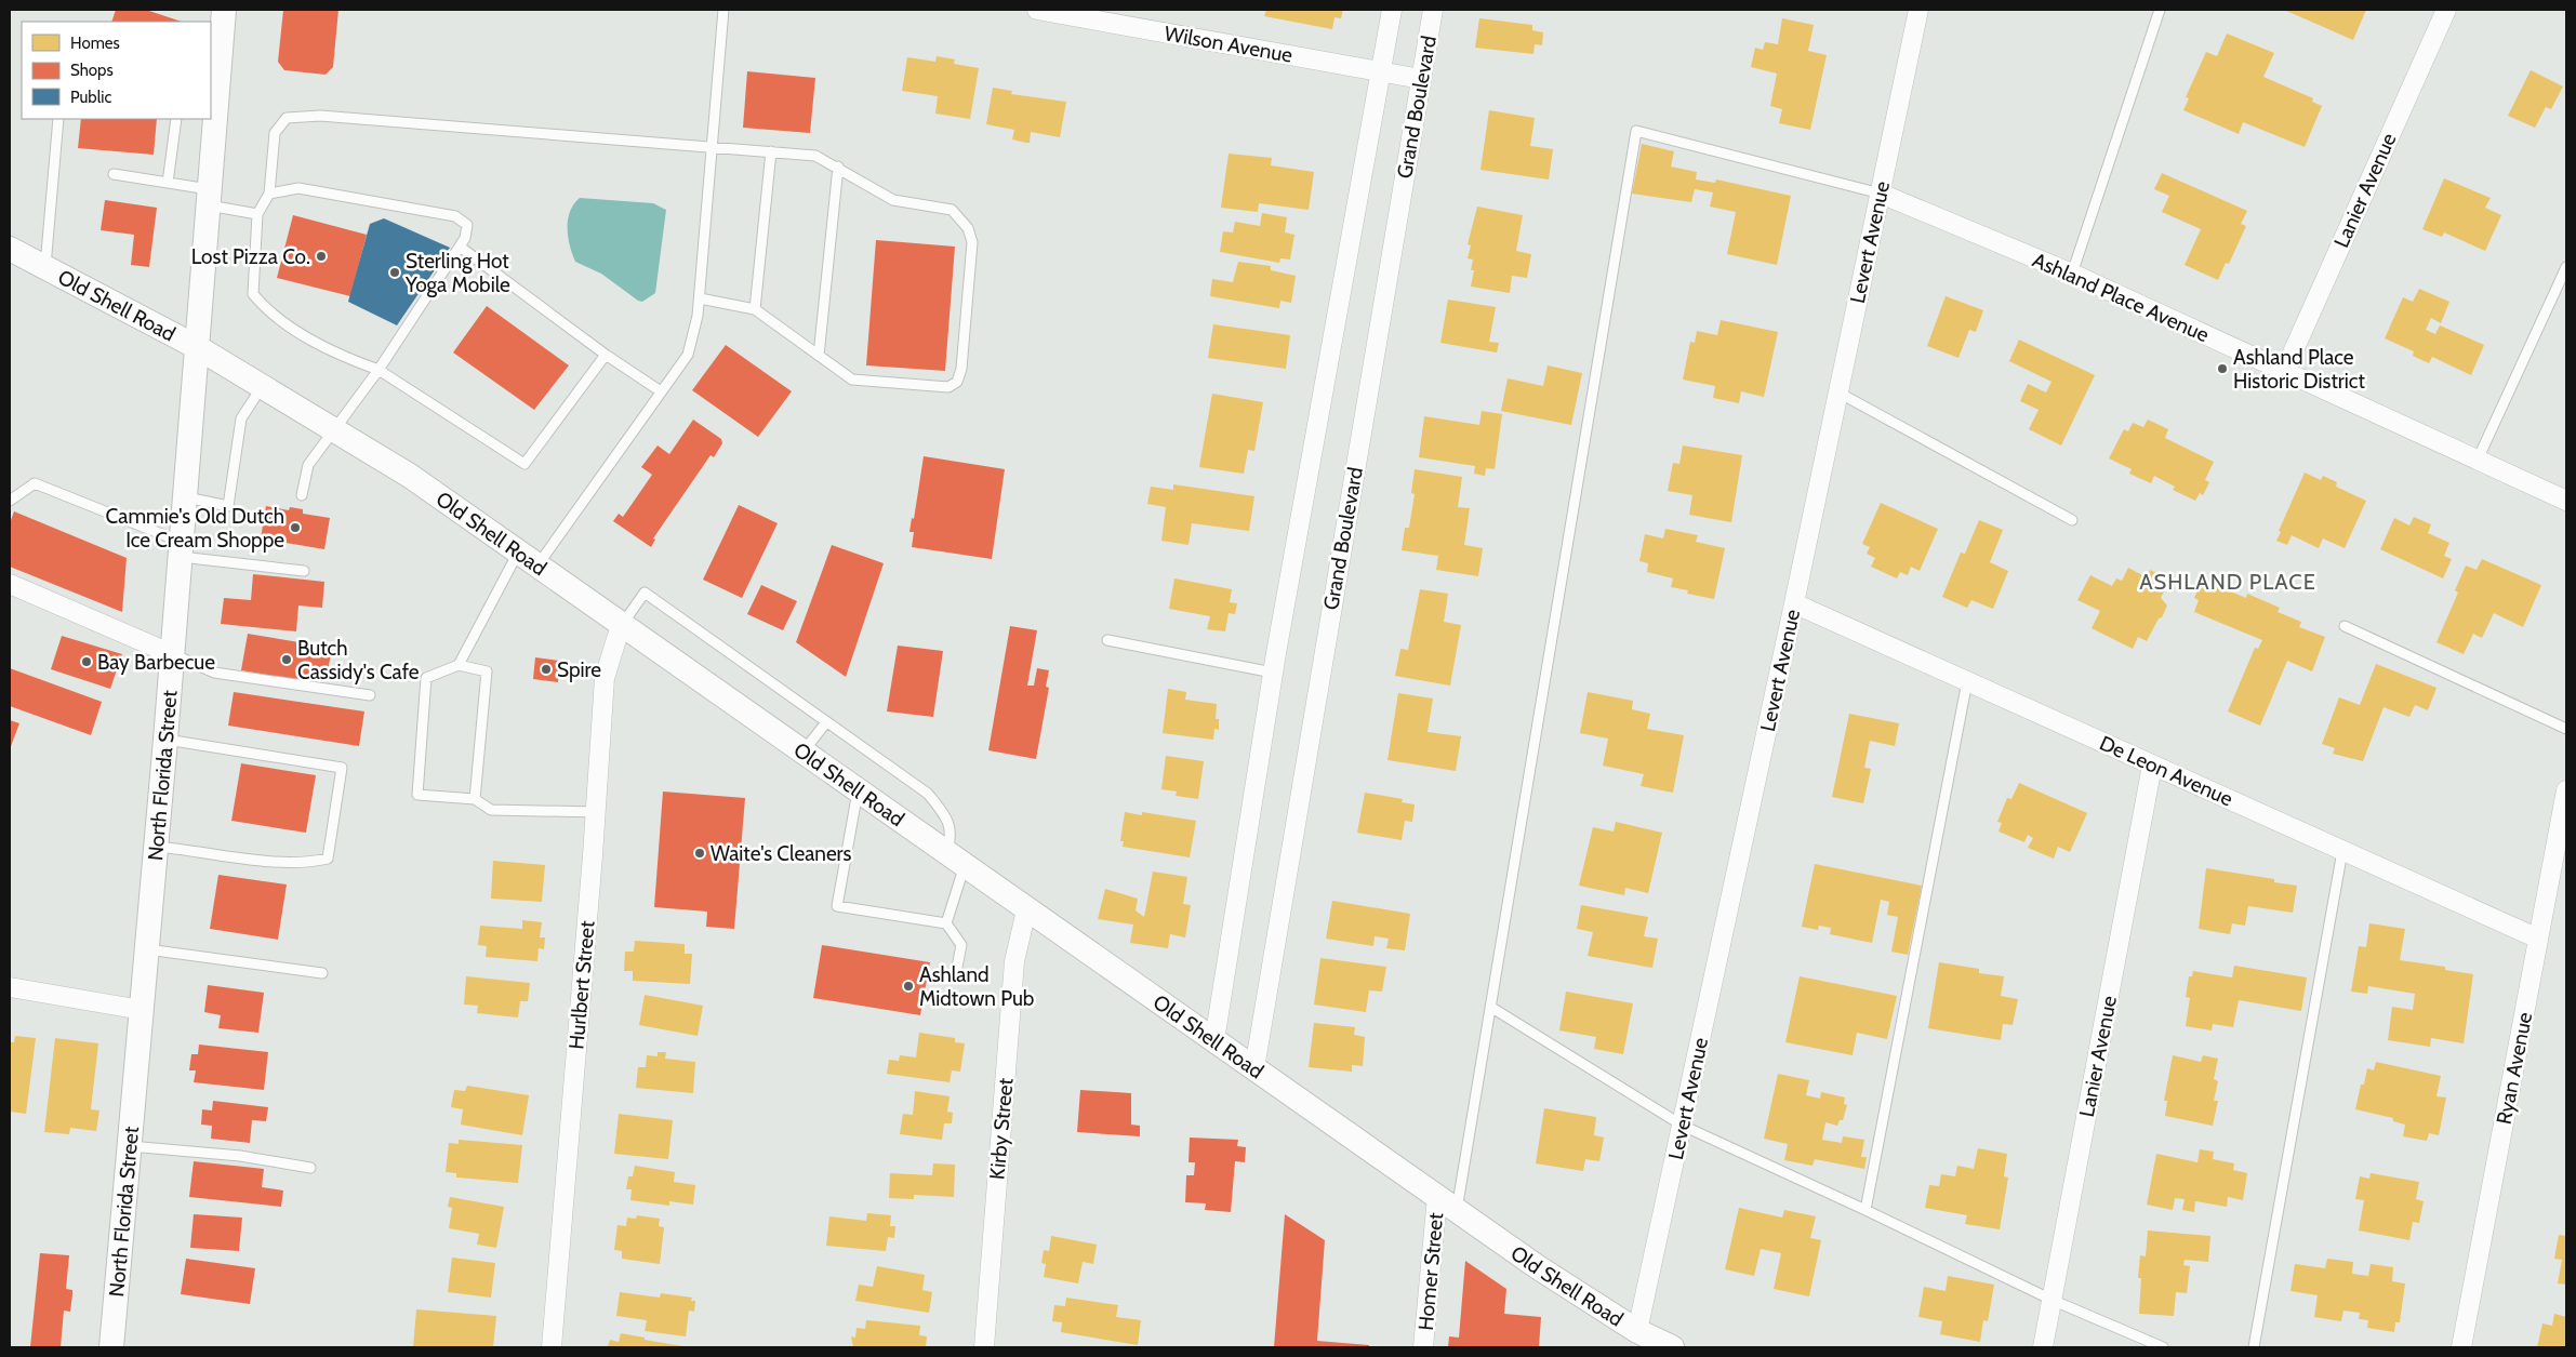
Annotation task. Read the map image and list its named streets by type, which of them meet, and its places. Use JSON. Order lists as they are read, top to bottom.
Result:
{
  "streets": {
    "street": [
      "Wilson Avenue",
      "Grand Boulevard",
      "Lanier Avenue",
      "Levert Avenue",
      "Ashland Place Avenue",
      "Old Shell Road",
      "De Leon Avenue",
      "North Florida Street",
      "Hurlbert Street",
      "Ryan Avenue",
      "Kirby Street",
      "Homer Street"
    ]
  },
  "crossings": [
    ["Wilson Avenue", "Grand Boulevard"],
    ["Grand Boulevard", "Old Shell Road"],
    ["Lanier Avenue", "Ashland Place Avenue"],
    ["Lanier Avenue", "De Leon Avenue"],
    ["Levert Avenue", "Ashland Place Avenue"],
    ["Levert Avenue", "Old Shell Road"],
    ["Levert Avenue", "De Leon Avenue"],
    ["Old Shell Road", "North Florida Street"],
    ["Old Shell Road", "Hurlbert Street"],
    ["Old Shell Road", "Kirby Street"],
    ["Old Shell Road", "Homer Street"],
    ["De Leon Avenue", "Ryan Avenue"]
  ],
  "districts": ["ASHLAND PLACE"],
  "places": [
    "Lost Pizza Co.",
    "Sterling Hot Yoga Mobile",
    "Ashland Place Historic District",
    "Cammie's Old Dutch Ice Cream Shoppe",
    "Butch Cassidy's Cafe",
    "Bay Barbecue",
    "Spire",
    "Waite's Cleaners",
    "Ashland Midtown Pub"
  ],
  "legend": ["Homes", "Shops", "Public"]
}
